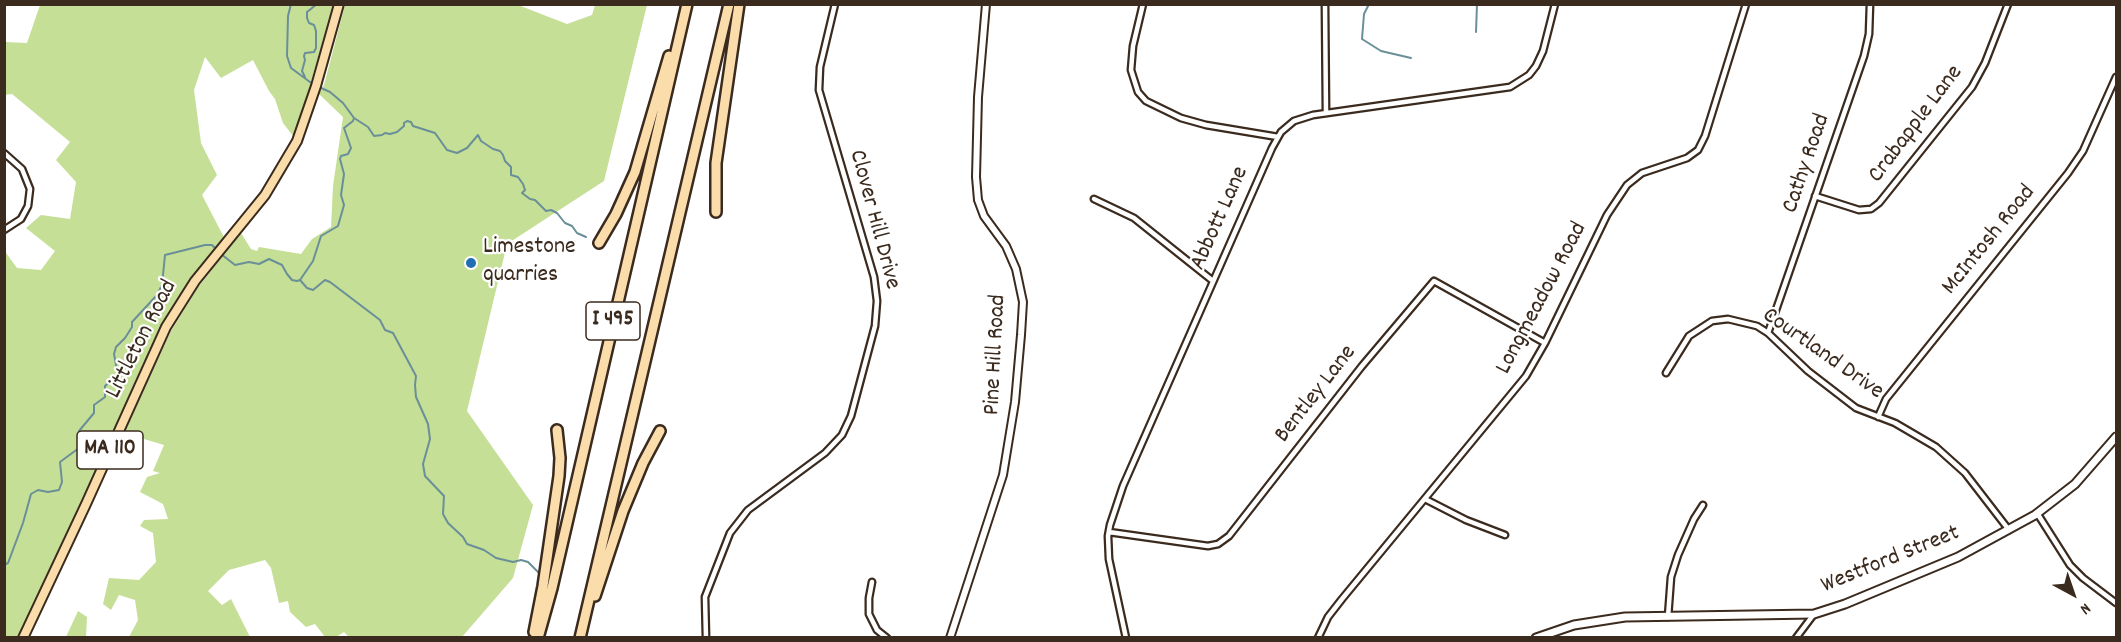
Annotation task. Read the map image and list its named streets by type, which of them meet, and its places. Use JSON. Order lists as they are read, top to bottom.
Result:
{
  "streets": {
    "highway": ["I 495"],
    "main road": ["Littleton Road", "MA 110", "Westford Street"],
    "street": [
      "Crabapple Lane",
      "Cathy Road",
      "Abbott Lane",
      "Clover Hill Drive",
      "McIntosh Road",
      "Longmeadow Road",
      "Pine Hill Road",
      "Courtland Drive",
      "Bentley Lane"
    ]
  },
  "crossings": [
    ["Crabapple Lane", "Cathy Road"],
    ["Cathy Road", "Courtland Drive"],
    ["Abbott Lane", "Bentley Lane"],
    ["McIntosh Road", "Courtland Drive"],
    ["Longmeadow Road", "Bentley Lane"],
    ["Courtland Drive", "Westford Street"]
  ],
  "places": ["Limestone quarries"],
  "north": "bottom right"
}
